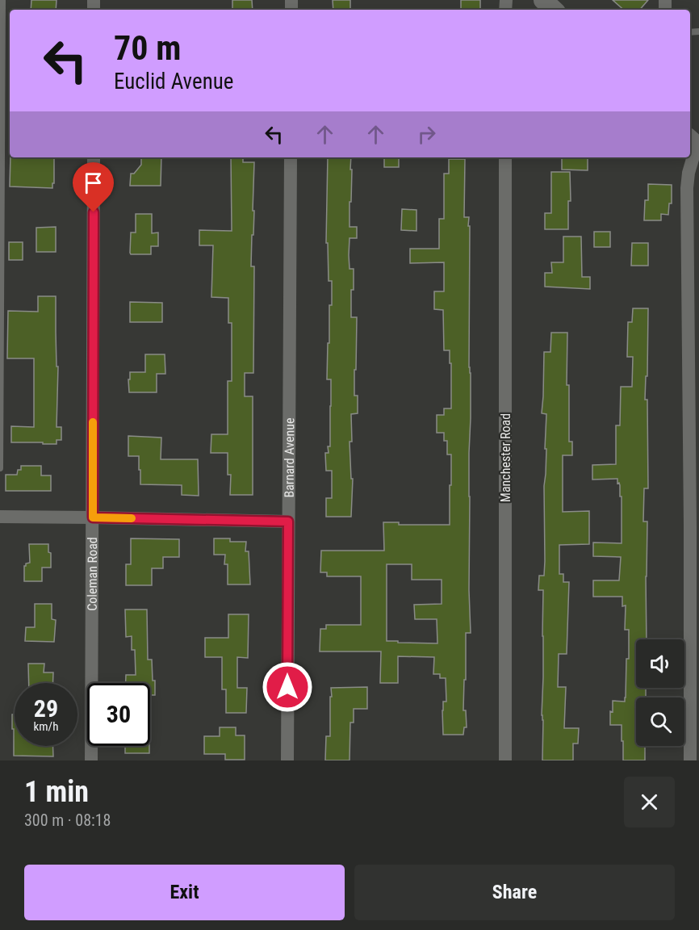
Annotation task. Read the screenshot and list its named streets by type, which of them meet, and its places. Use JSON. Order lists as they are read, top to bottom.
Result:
{
  "streets": {
    "street": ["Barnard Avenue", "Manchester Road", "Coleman Road"]
  },
  "page": {
    "turn": ["70 m", "Euclid Avenue"],
    "speed": "29 km/h",
    "limit": "30",
    "heading": ["1 min", "300 m · 08:18"],
    "buttons": ["Exit", "Share"]
  }
}
